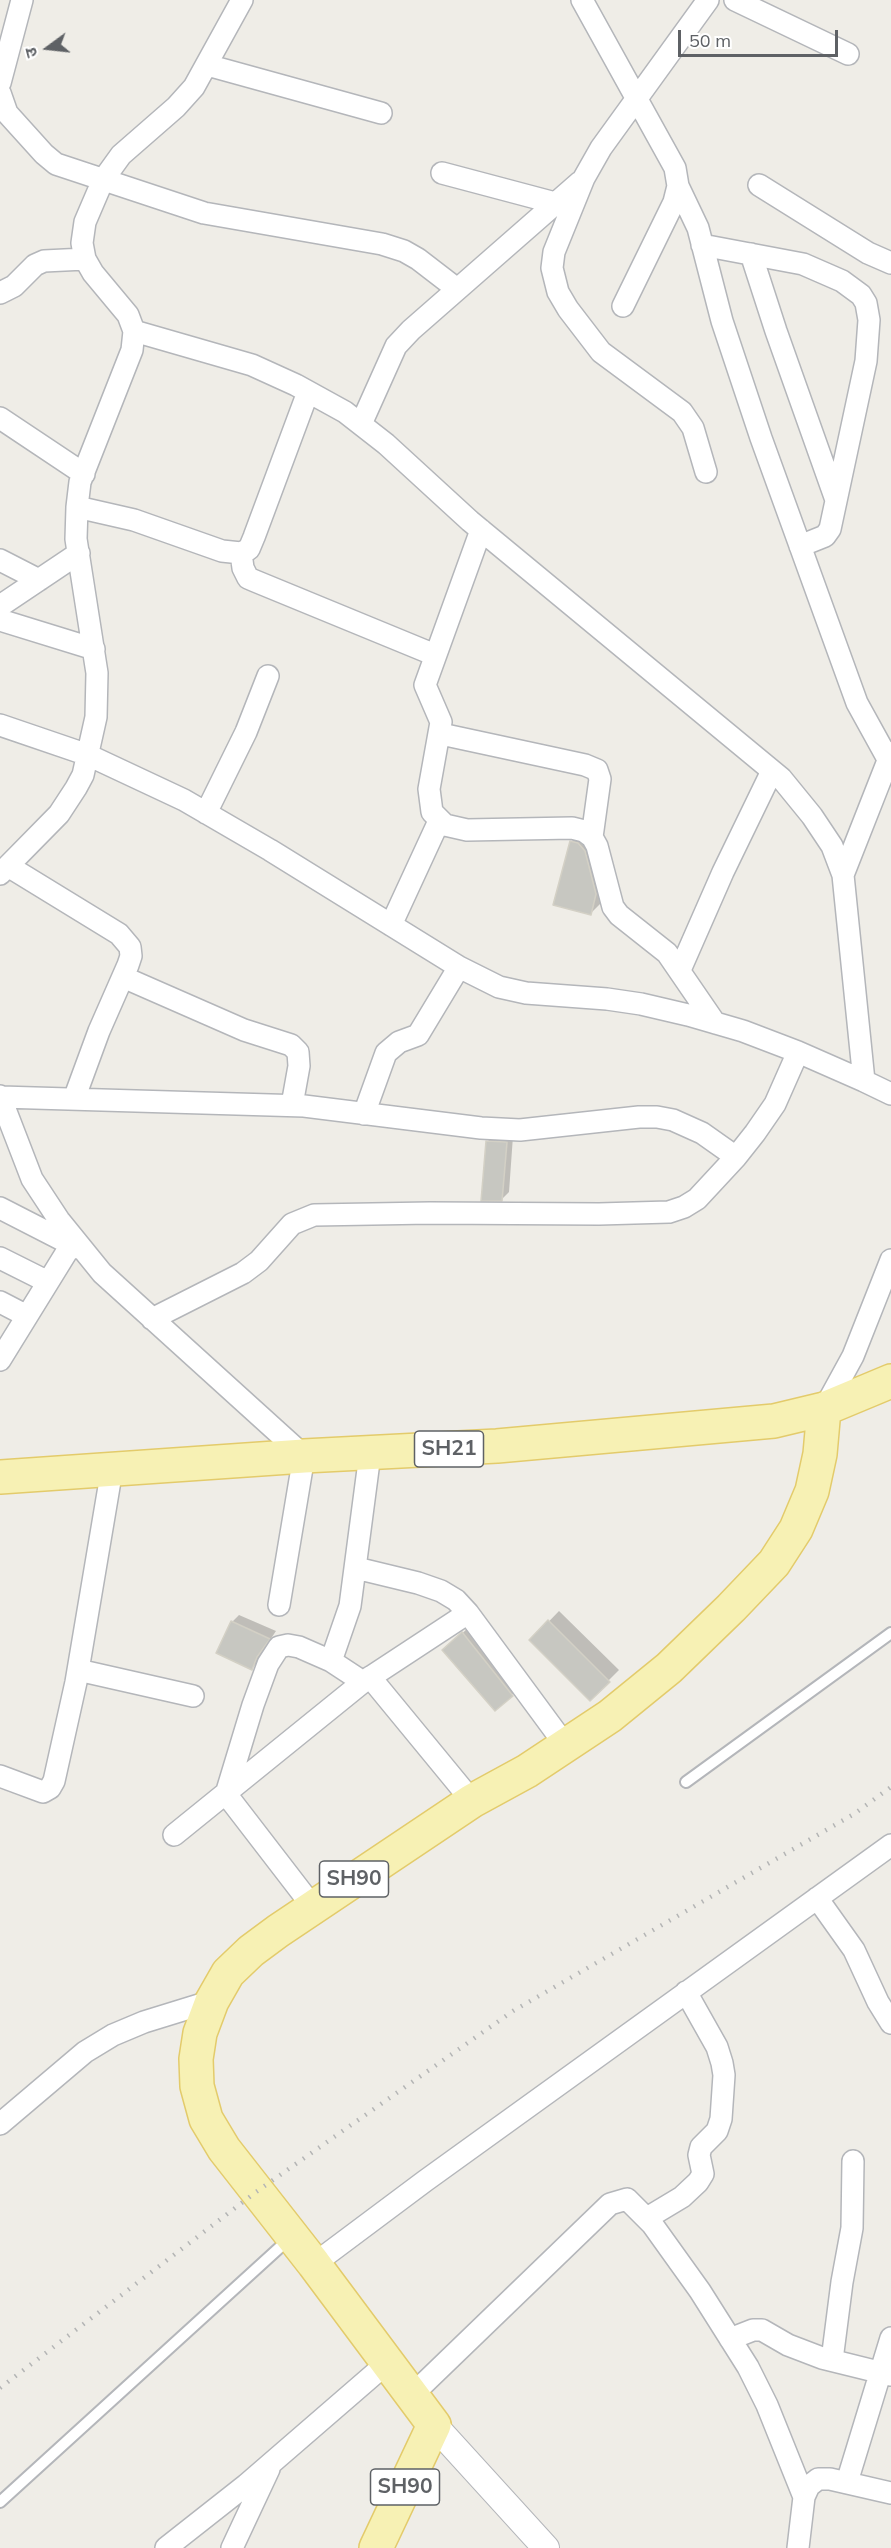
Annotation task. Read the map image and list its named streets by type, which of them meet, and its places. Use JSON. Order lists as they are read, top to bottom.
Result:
{
  "streets": {
    "main road": ["SH21", "SH90"]
  },
  "crossings": [
    ["SH21", "SH90"]
  ],
  "scale_bar": "50 m",
  "north": "left"
}
